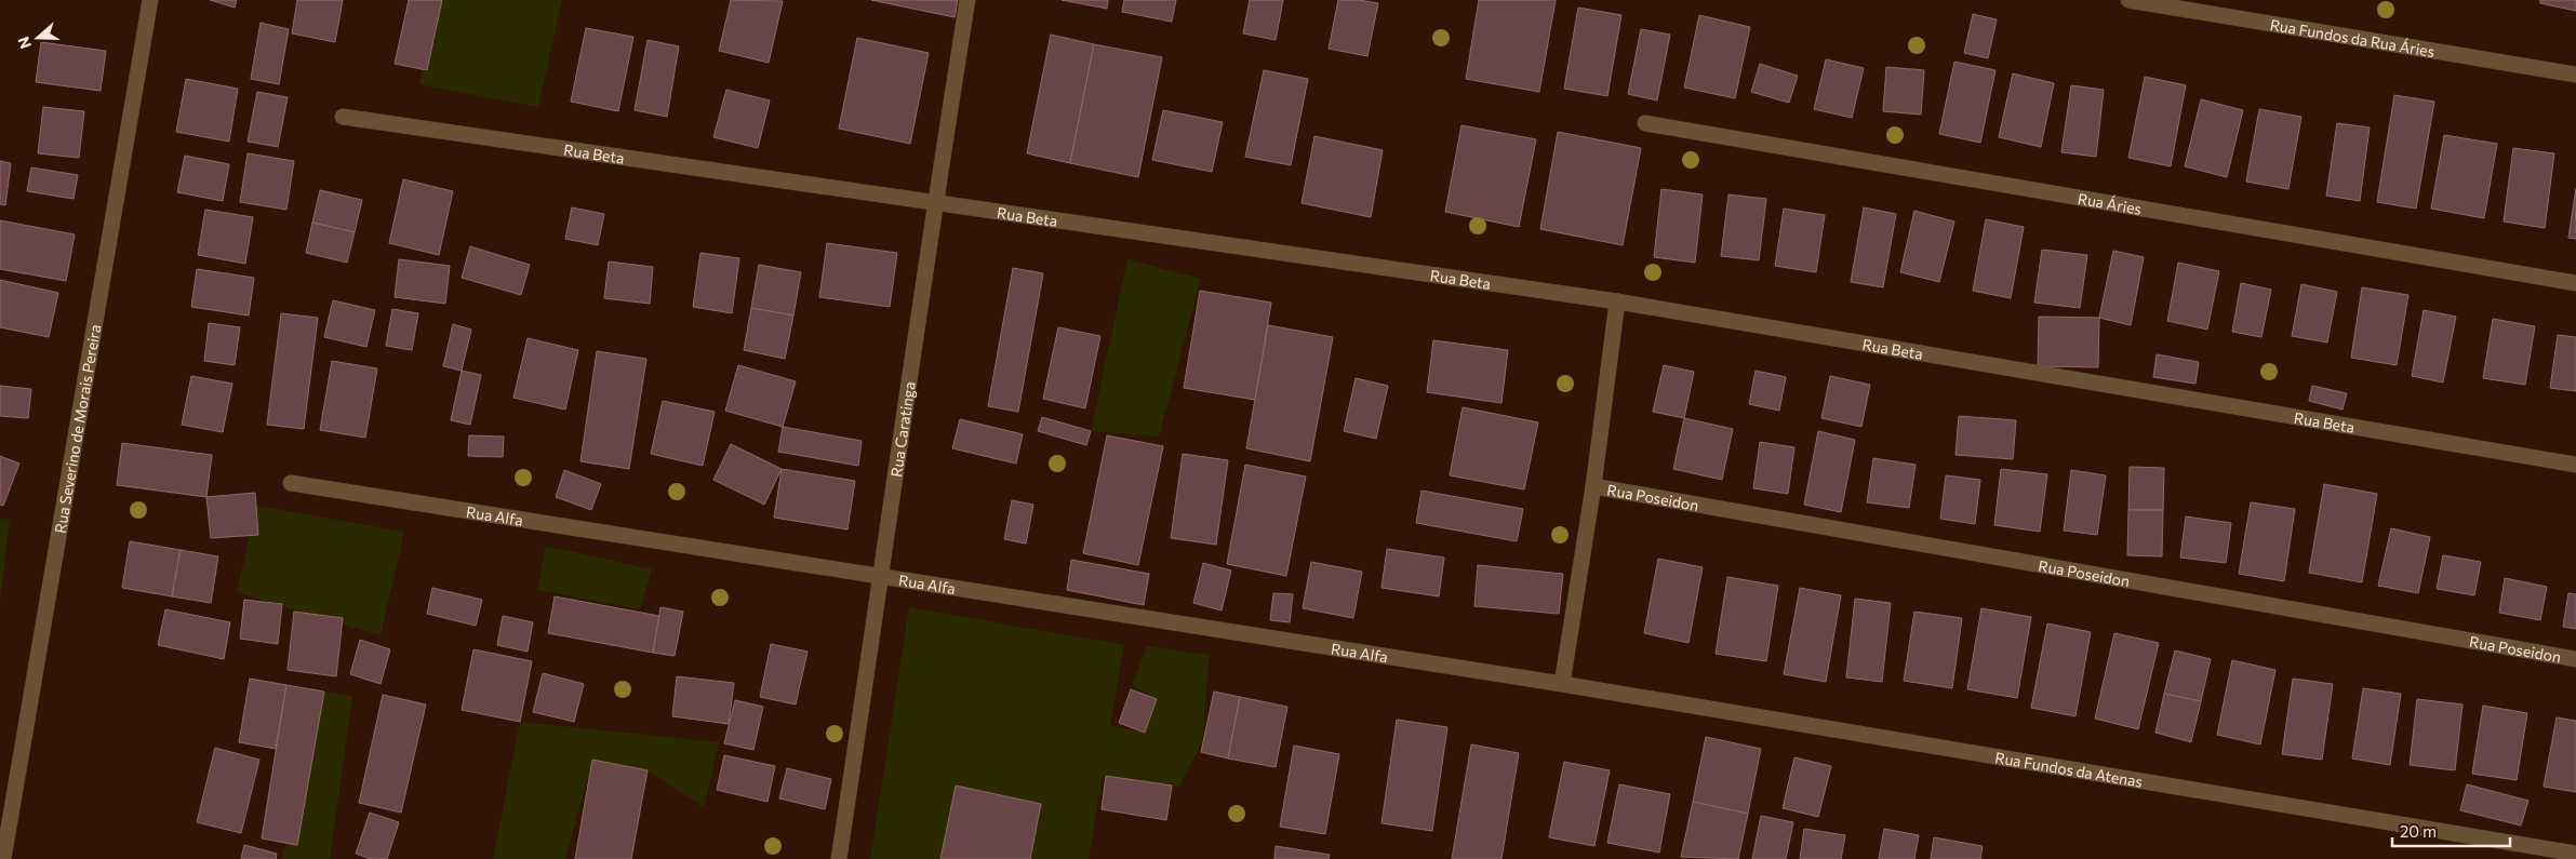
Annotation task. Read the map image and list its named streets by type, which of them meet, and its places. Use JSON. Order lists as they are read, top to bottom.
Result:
{
  "streets": {
    "street": [
      "Rua Fundos da Rua Áries",
      "Rua Beta",
      "Rua Áries",
      "Rua Caratinga",
      "Rua Severino de Morais Pereira",
      "Rua Poseidon",
      "Rua Alfa",
      "Rua Fundos da Atenas"
    ]
  },
  "crossings": [
    ["Rua Beta", "Rua Caratinga"],
    ["Rua Caratinga", "Rua Alfa"],
    ["Rua Alfa", "Rua Fundos da Atenas"]
  ],
  "scale_bar": "20 m",
  "north": "left"
}
